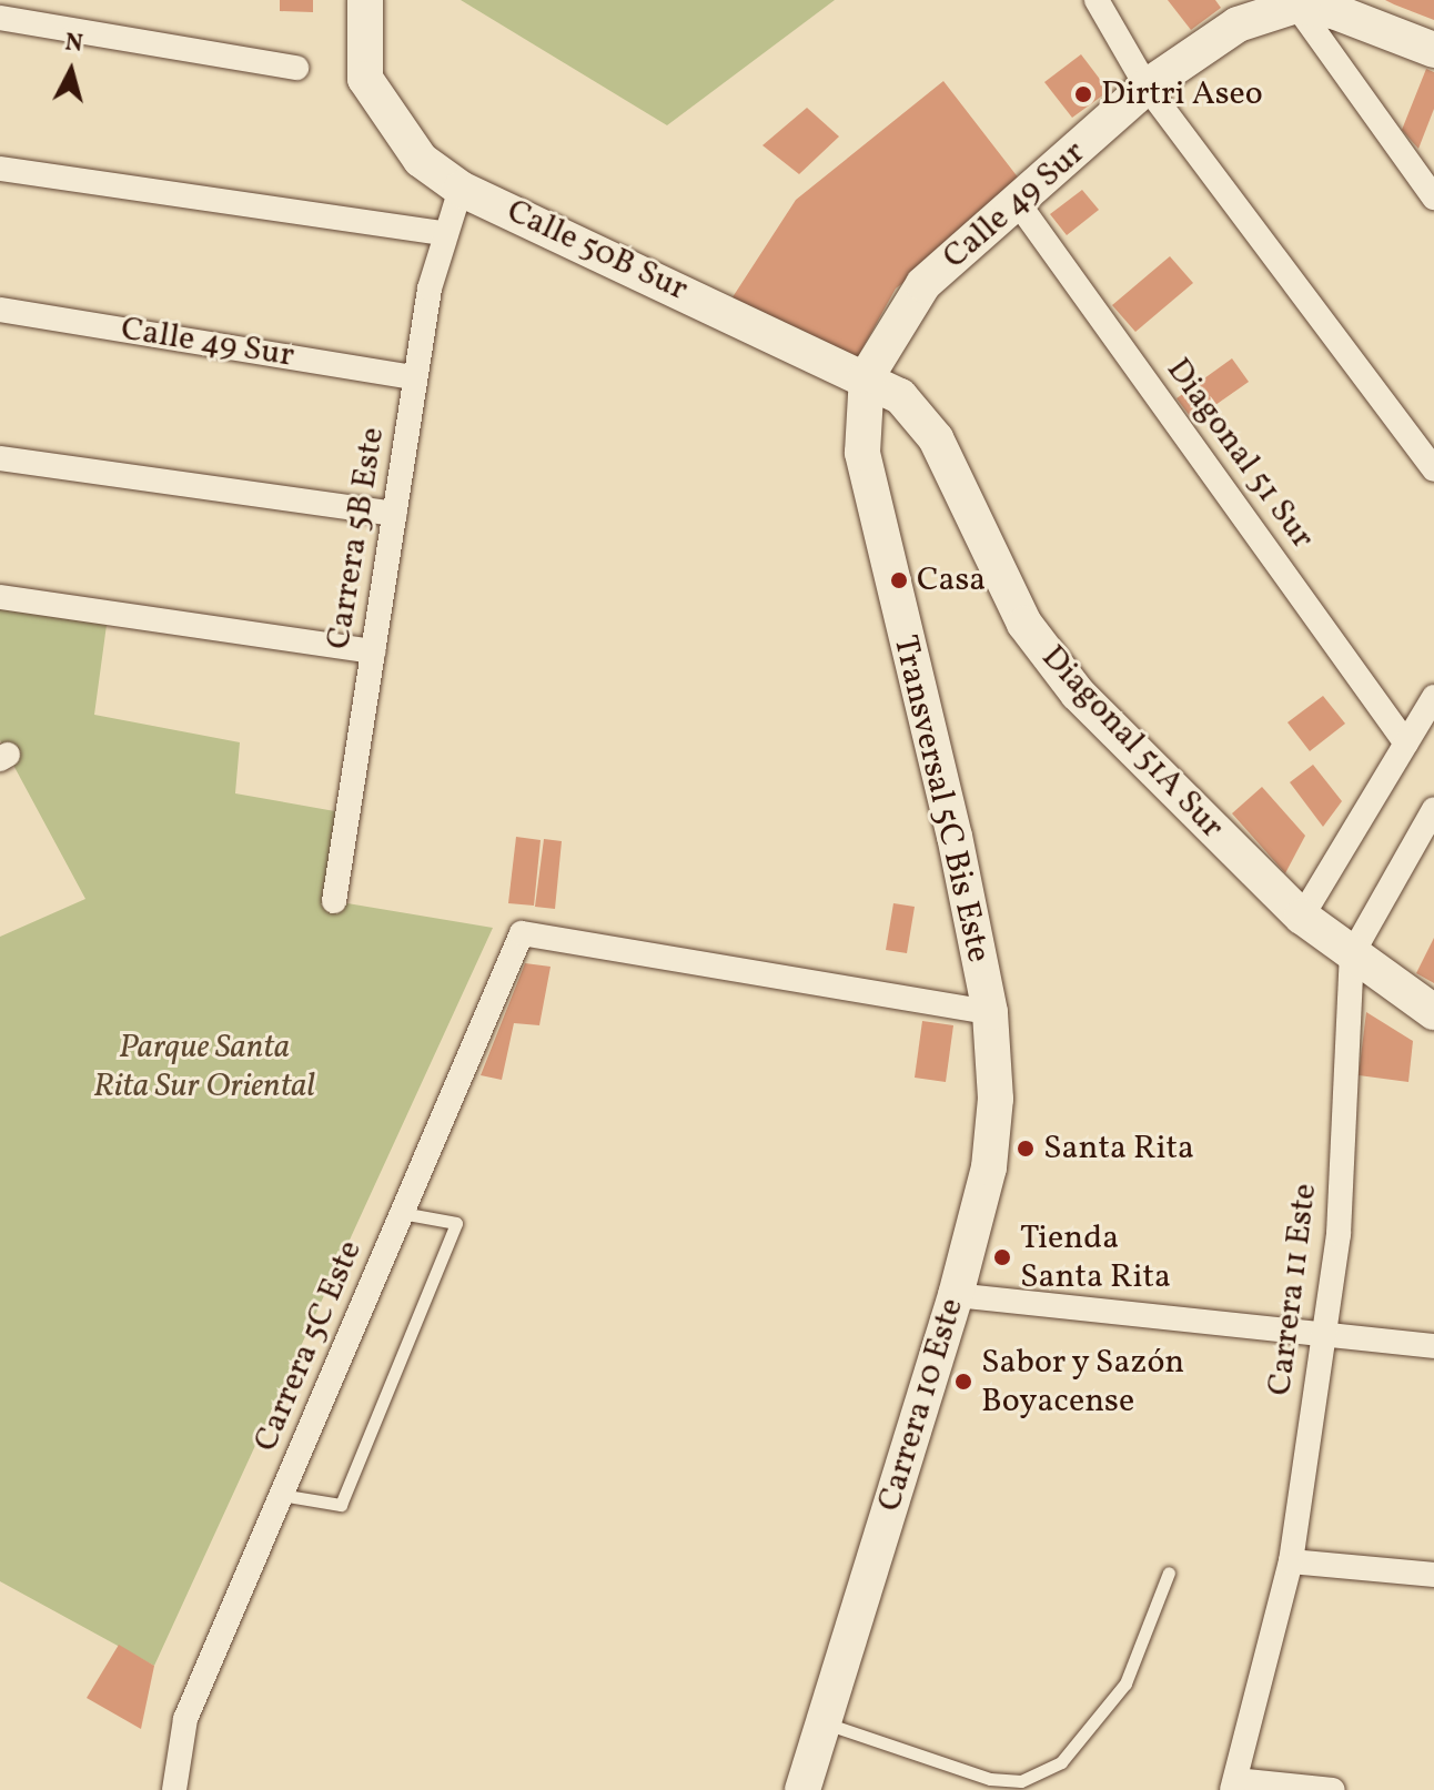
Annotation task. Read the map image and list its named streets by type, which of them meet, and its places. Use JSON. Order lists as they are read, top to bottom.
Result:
{
  "streets": {
    "street": [
      "Calle 49 Sur",
      "Calle 50B Sur",
      "Diagonal 51 Sur",
      "Carrera 5B Este",
      "Diagonal 51A Sur",
      "Transversal 5C Bis Este",
      "Carrera 11 Este",
      "Carrera 5C Este",
      "Carrera 10 Este"
    ]
  },
  "crossings": [
    ["Calle 49 Sur", "Calle 50B Sur"],
    ["Calle 49 Sur", "Diagonal 51 Sur"],
    ["Calle 49 Sur", "Carrera 5B Este"],
    ["Calle 49 Sur", "Diagonal 51A Sur"],
    ["Calle 49 Sur", "Transversal 5C Bis Este"],
    ["Calle 50B Sur", "Carrera 5B Este"],
    ["Calle 50B Sur", "Diagonal 51A Sur"],
    ["Calle 50B Sur", "Transversal 5C Bis Este"],
    ["Diagonal 51A Sur", "Transversal 5C Bis Este"],
    ["Diagonal 51A Sur", "Carrera 11 Este"],
    ["Transversal 5C Bis Este", "Carrera 5C Este"],
    ["Transversal 5C Bis Este", "Carrera 10 Este"],
    ["Carrera 5C Este", "Carrera 10 Este"]
  ],
  "parks": ["Parque Santa Rita Sur Oriental"],
  "places": [
    "Dirtri Aseo",
    "Casa",
    "Santa Rita",
    "Tienda Santa Rita",
    "Sabor y Sazón Boyacense"
  ],
  "north": "top"
}
